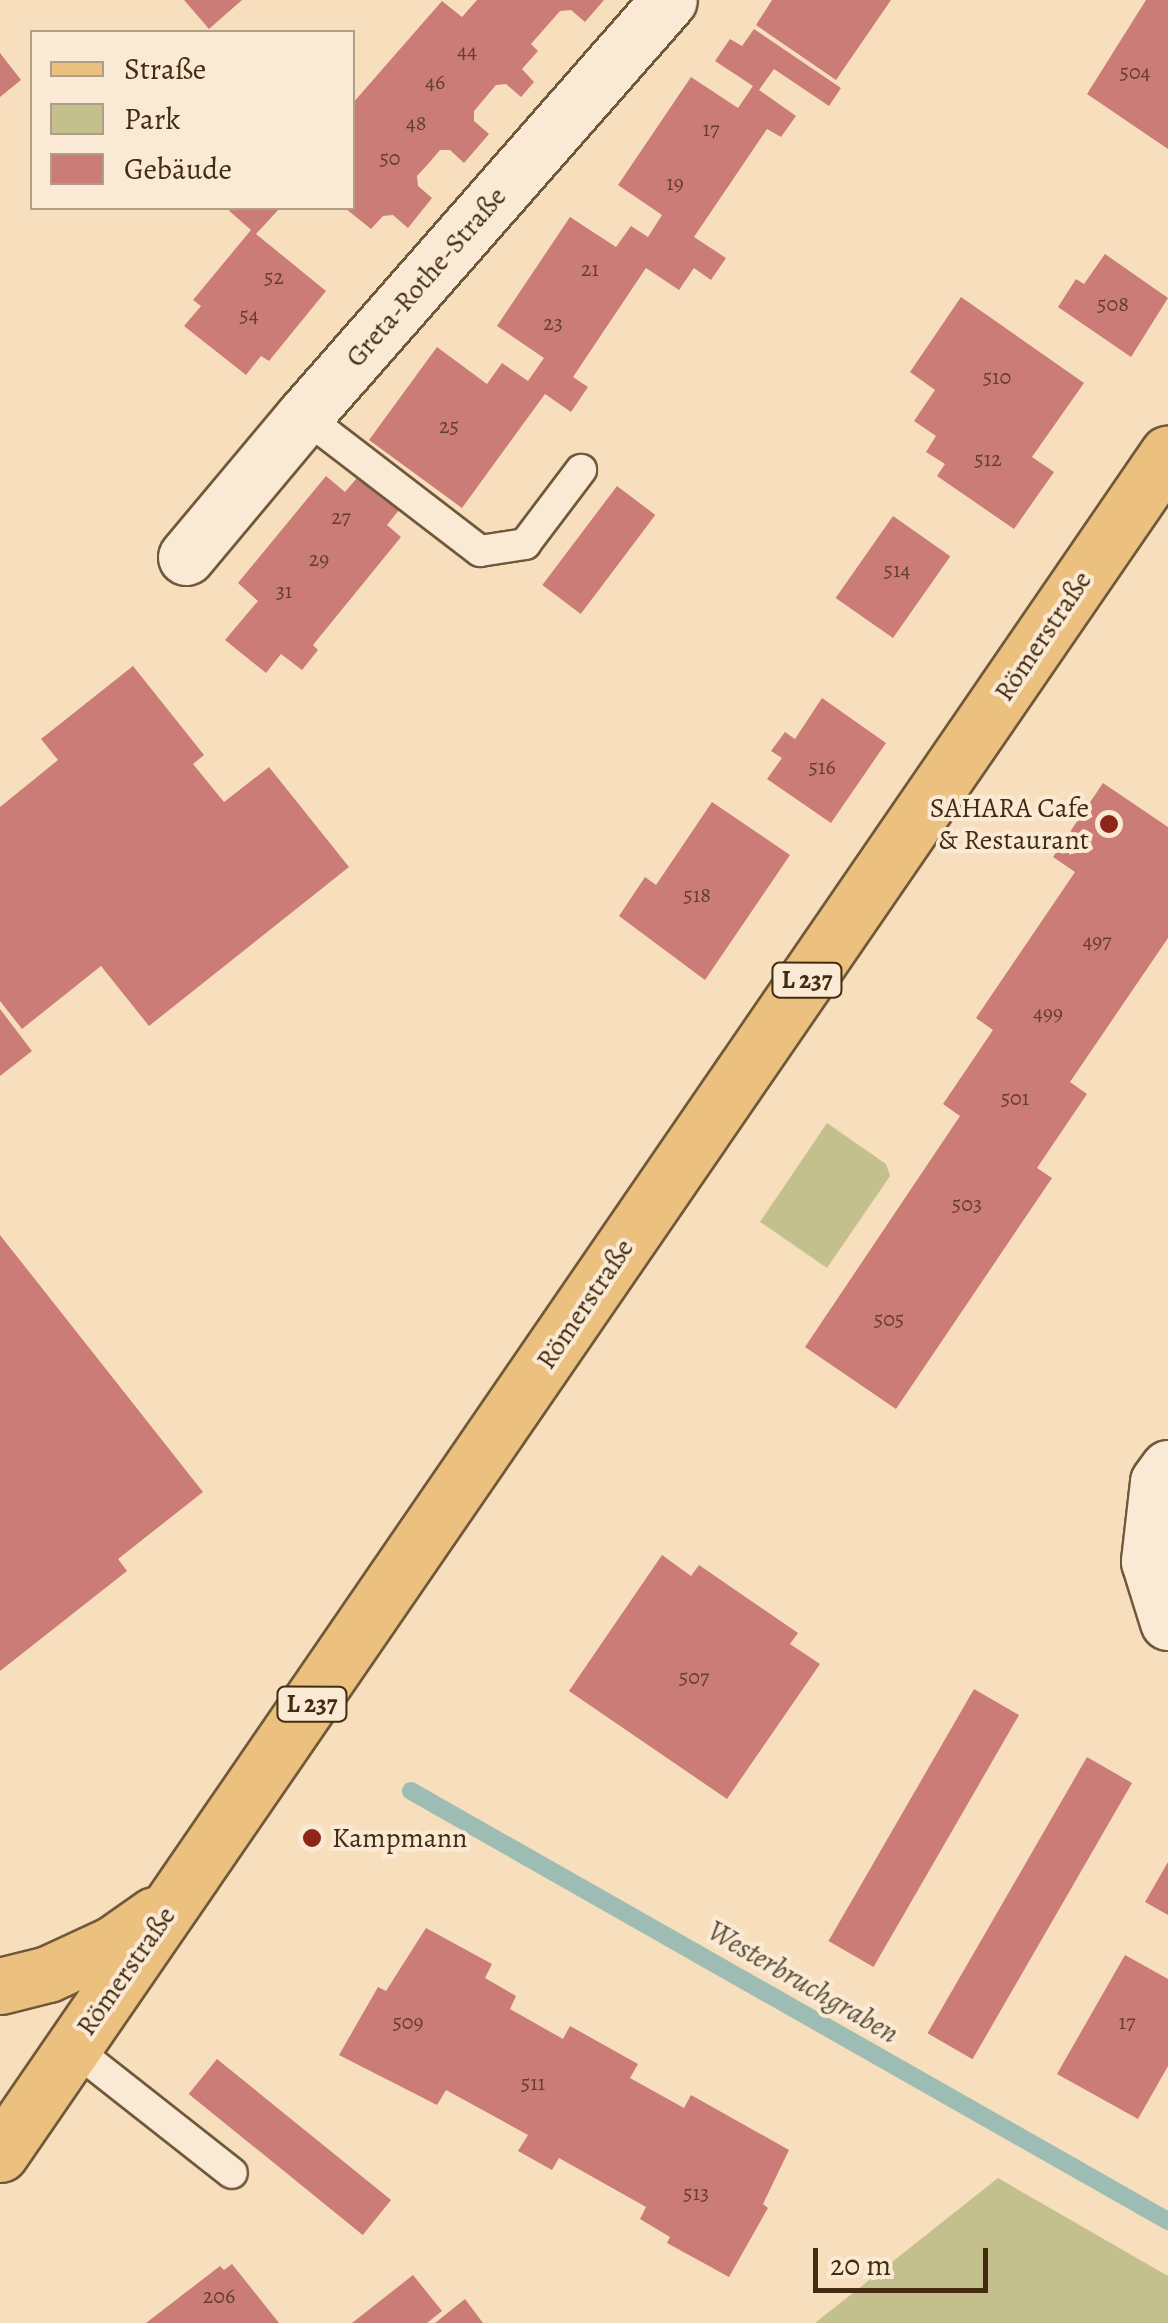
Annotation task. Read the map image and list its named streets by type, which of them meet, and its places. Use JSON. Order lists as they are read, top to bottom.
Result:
{
  "streets": {
    "main road": ["Römerstraße", "L 237"],
    "street": ["Greta-Rothe-Straße"]
  },
  "water": ["Westerbruchgraben"],
  "places": ["SAHARA Cafe & Restaurant", "Kampmann"],
  "house_numbers": [
    "44",
    "504",
    "46",
    "48",
    "17",
    "50",
    "19",
    "21",
    "52",
    "508",
    "54",
    "23",
    "510",
    "25",
    "512",
    "27",
    "29",
    "514",
    "31",
    "516",
    "518",
    "497",
    "499",
    "501",
    "503",
    "505",
    "507",
    "509",
    "17",
    "511",
    "513",
    "206"
  ],
  "legend": ["Straße", "Park", "Gebäude"],
  "scale_bar": "20 m"
}
